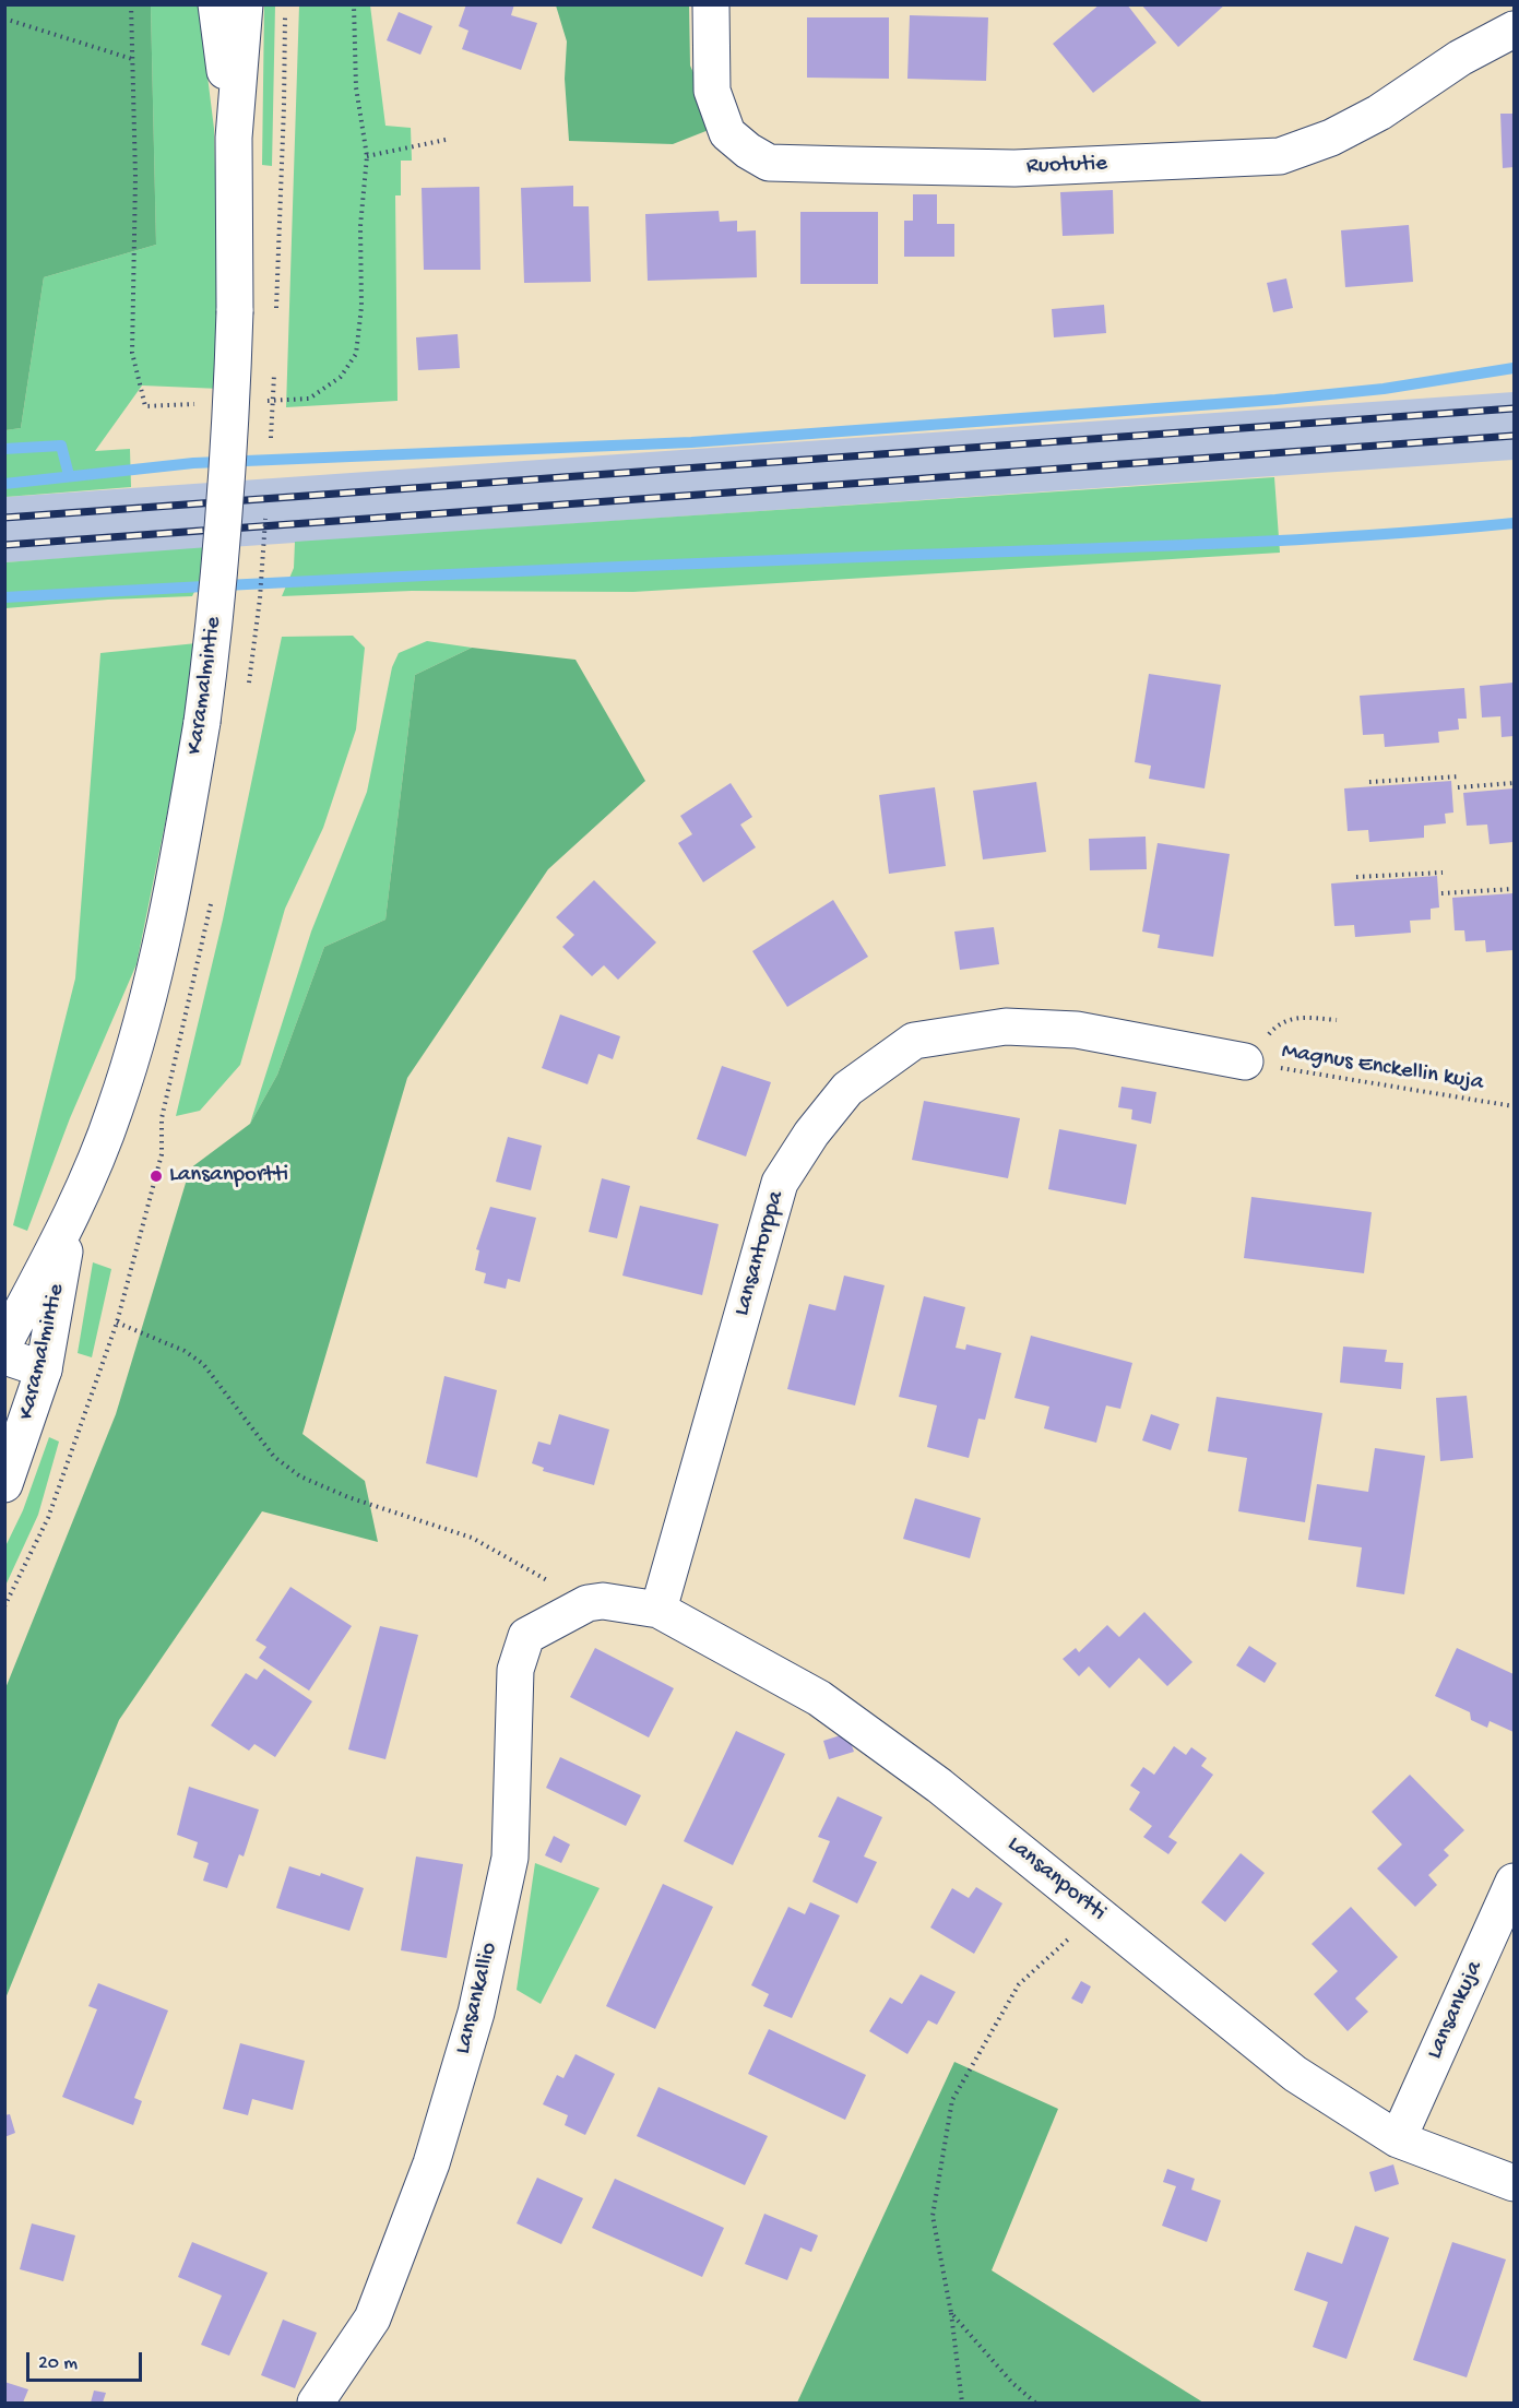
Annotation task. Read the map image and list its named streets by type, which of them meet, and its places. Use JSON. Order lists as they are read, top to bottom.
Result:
{
  "streets": {
    "street": [
      "Ruotutie",
      "Karamalmintie",
      "Lansantorppa",
      "Lansanportti",
      "Lansankallio",
      "Lansankuja"
    ],
    "path": ["Magnus Enckellin kuja"]
  },
  "crossings": [
    ["Magnus Enckellin kuja", "Lansantorppa"],
    ["Lansantorppa", "Lansanportti"],
    ["Lansanportti", "Lansankallio"],
    ["Lansanportti", "Lansankuja"]
  ],
  "places": ["Lansanportti"],
  "scale_bar": "20 m"
}
